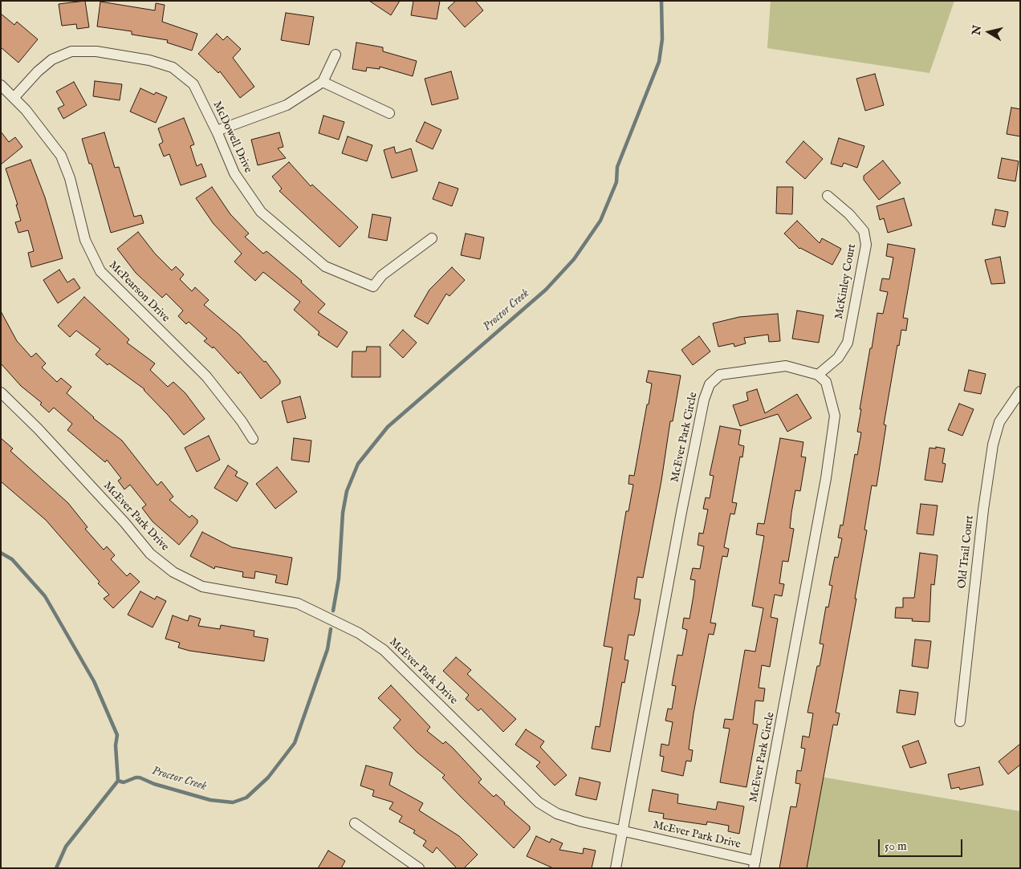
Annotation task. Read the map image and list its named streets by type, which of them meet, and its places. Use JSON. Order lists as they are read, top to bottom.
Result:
{
  "streets": {
    "street": [
      "McDowell Drive",
      "McKinley Court",
      "McPearson Drive",
      "McEver Park Circle",
      "McEver Park Drive",
      "Old Trail Court"
    ]
  },
  "crossings": [
    ["McDowell Drive", "McPearson Drive"],
    ["McKinley Court", "McEver Park Circle"],
    ["McEver Park Circle", "McEver Park Drive"]
  ],
  "water": ["Proctor Creek"],
  "scale_bar": "50 m",
  "north": "left"
}
